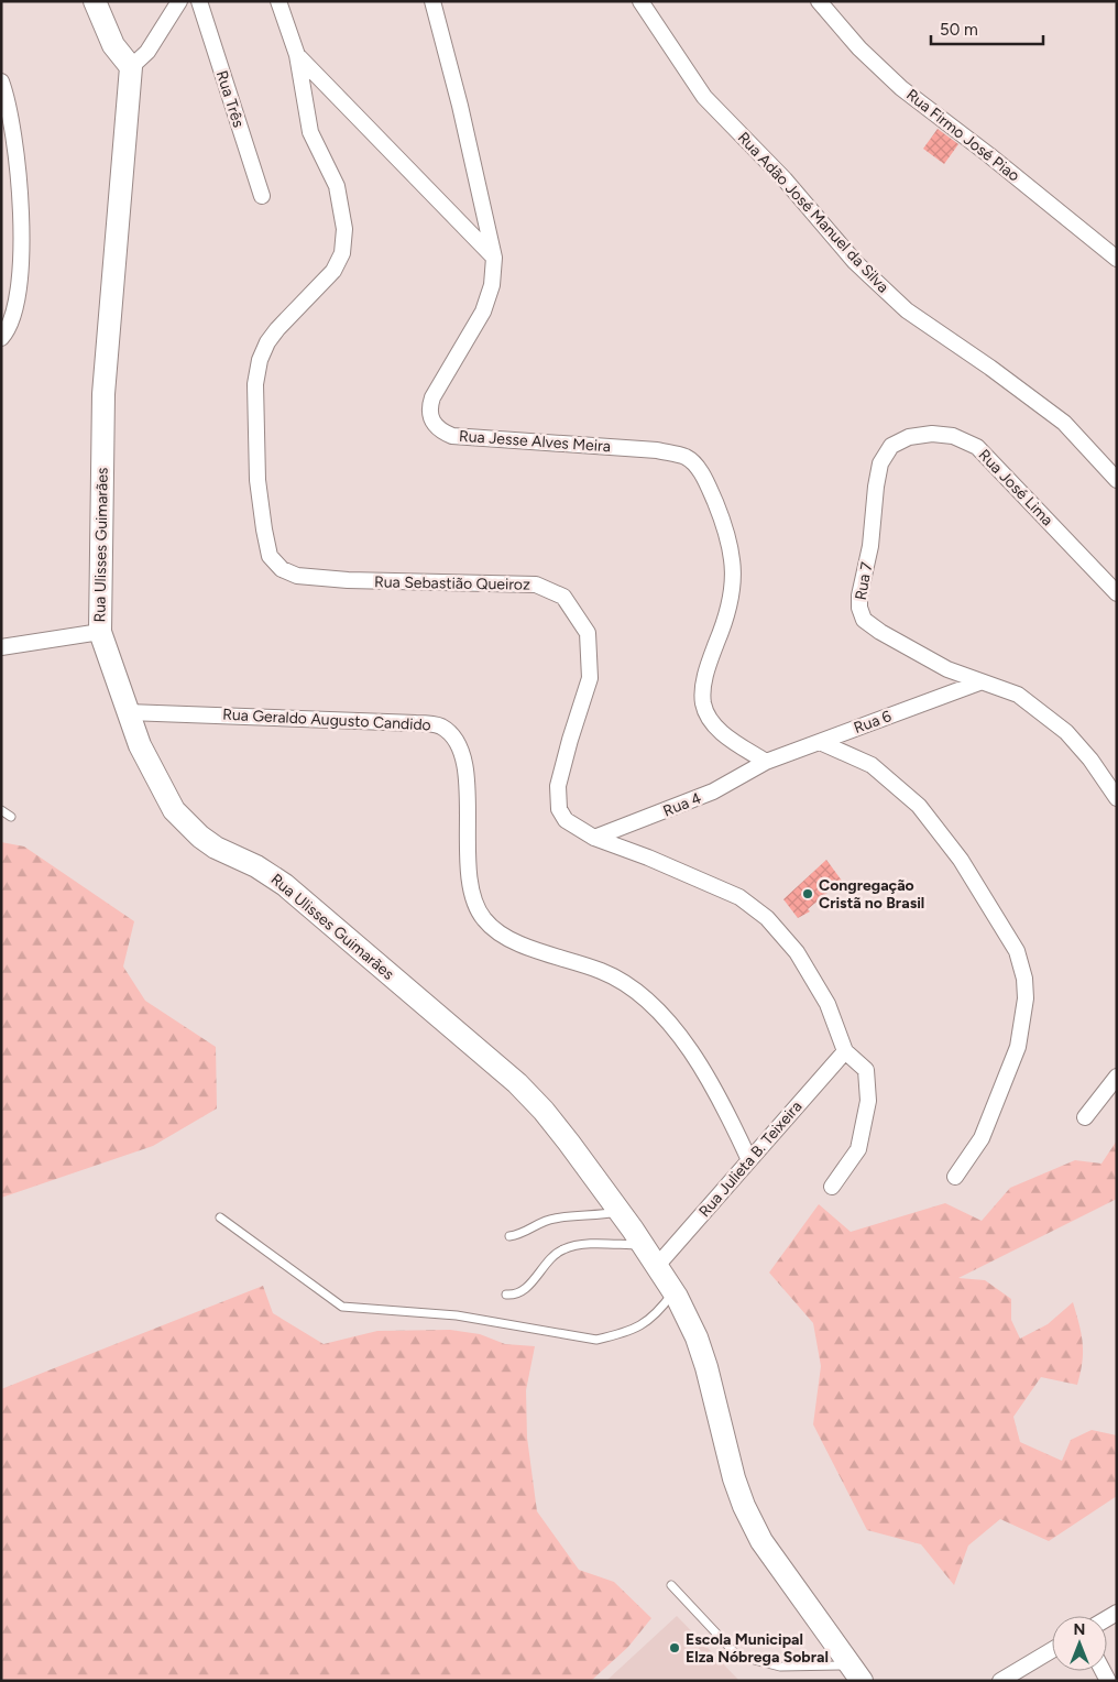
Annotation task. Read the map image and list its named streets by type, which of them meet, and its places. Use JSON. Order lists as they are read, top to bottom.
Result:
{
  "streets": {
    "main road": ["Rua Ulisses Guimarães"],
    "street": [
      "Rua Três",
      "Rua Firmo José Piao",
      "Rua Adão José Manuel da Silva",
      "Rua Jesse Alves Meira",
      "Rua José Lima",
      "Rua 7",
      "Rua Sebastião Queiroz",
      "Rua Geraldo Augusto Candido",
      "Rua 6",
      "Rua 4",
      "Rua Julieta B. Teixeira"
    ]
  },
  "crossings": [
    ["Rua Jesse Alves Meira", "Rua 6"],
    ["Rua Jesse Alves Meira", "Rua 4"],
    ["Rua José Lima", "Rua 7"],
    ["Rua Ulisses Guimarães", "Rua Geraldo Augusto Candido"],
    ["Rua Ulisses Guimarães", "Rua Julieta B. Teixeira"],
    ["Rua 7", "Rua 6"],
    ["Rua Sebastião Queiroz", "Rua 4"],
    ["Rua Sebastião Queiroz", "Rua Julieta B. Teixeira"],
    ["Rua Geraldo Augusto Candido", "Rua Julieta B. Teixeira"],
    ["Rua 6", "Rua 4"]
  ],
  "places": ["Congregação Cristã no Brasil", "Escola Municipal Elza Nóbrega Sobral"],
  "scale_bar": "50 m",
  "north": "top"
}
